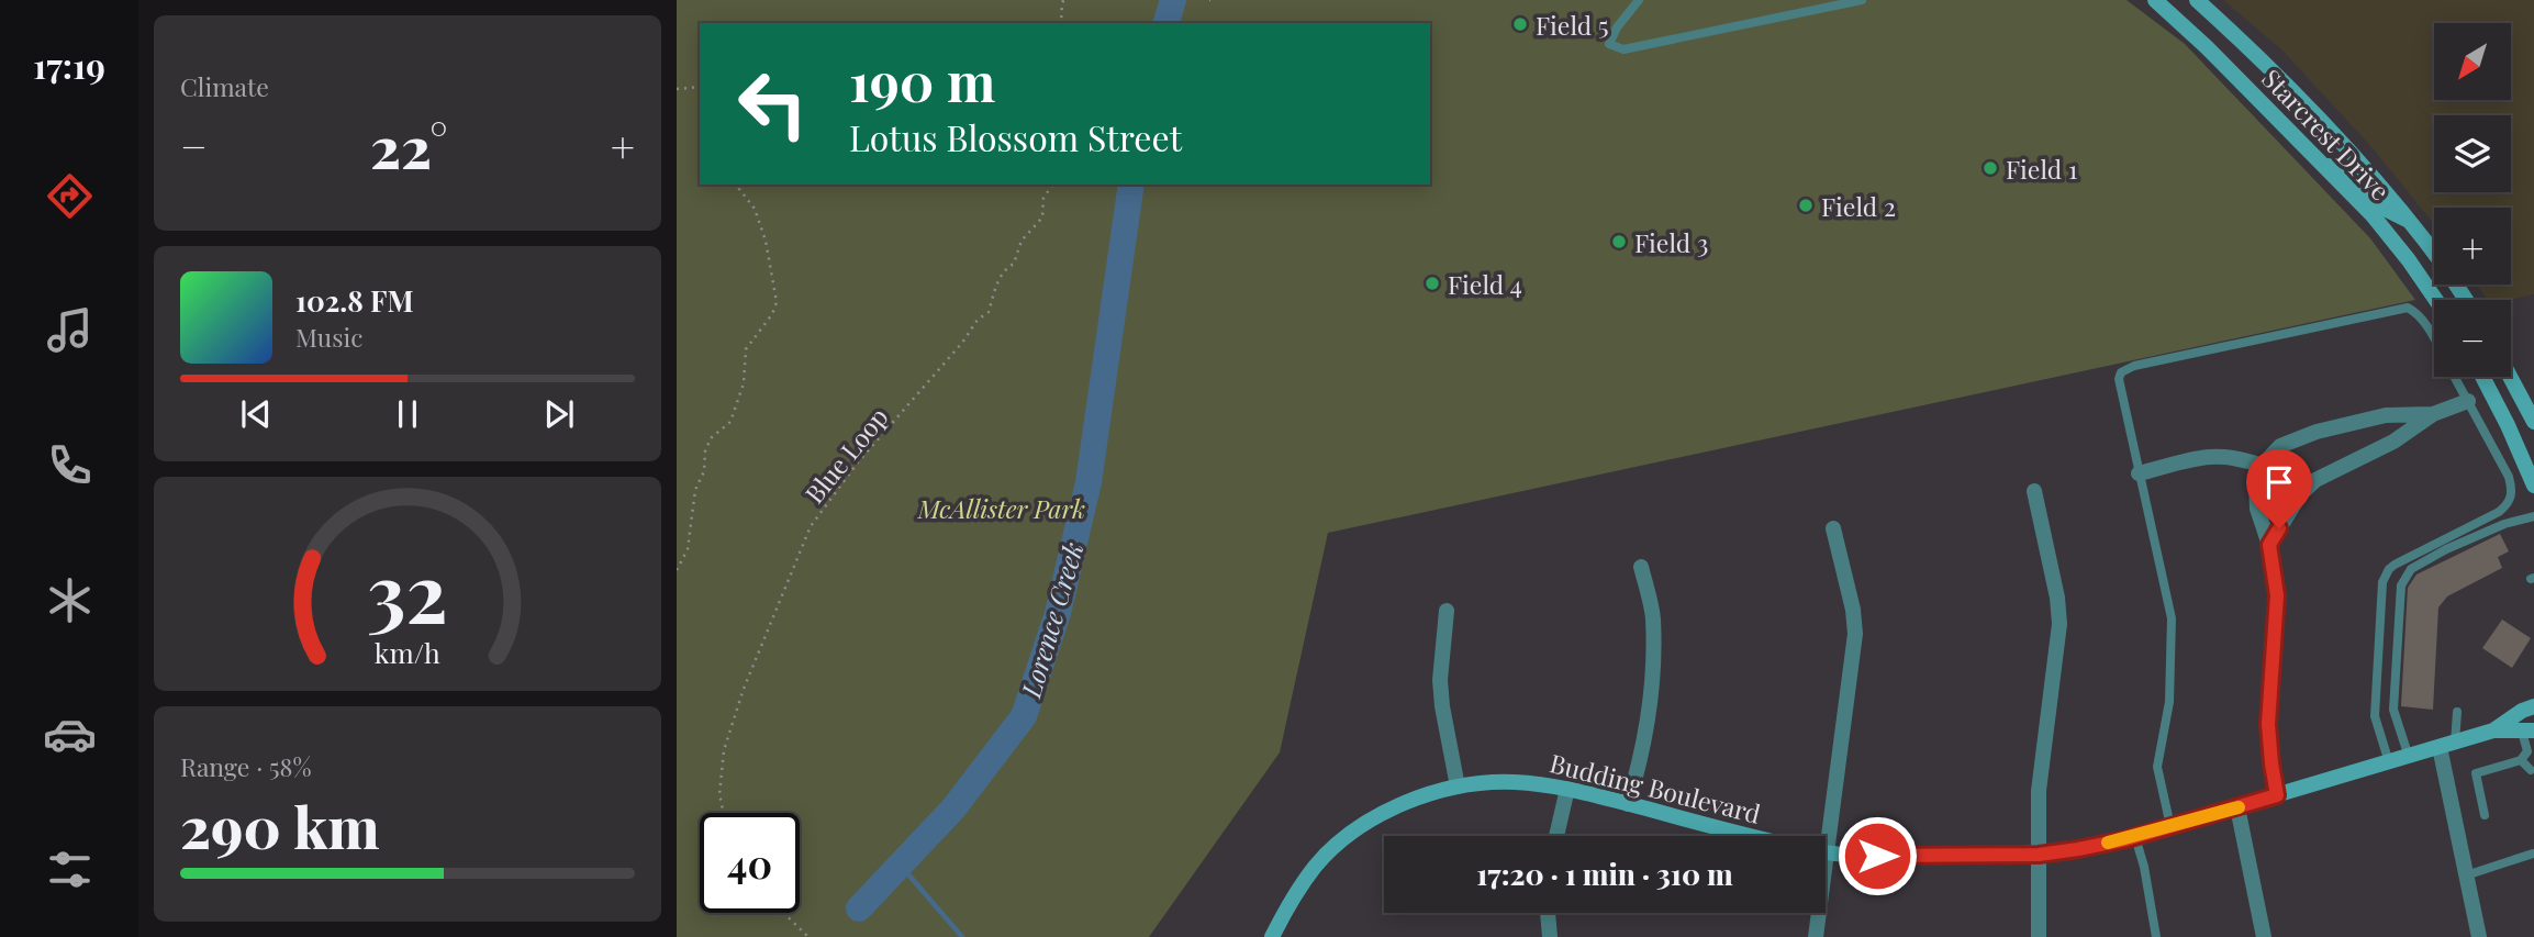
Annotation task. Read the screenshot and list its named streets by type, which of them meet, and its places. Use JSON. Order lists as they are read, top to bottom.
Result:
{
  "streets": {
    "street": ["Starcrest Drive", "Budding Boulevard"],
    "path": ["Blue Loop"]
  },
  "water": ["Lorence Creek"],
  "parks": ["McAllister Park"],
  "places": [
    "Field 5",
    "Field 1",
    "Field 2",
    "Field 3",
    "Field 4"
  ],
  "north": "bottom left",
  "page": {
    "tabs": "17:19",
    "tile": [
      "Climate",
      ["Range · 58%", "290 km"]
    ],
    "map_buttons": ["+", "−"],
    "turn": ["190 m", "Lotus Blossom Street"],
    "heat": ["−", "22°", "+"],
    "song": ["102.8 FM", "Music"],
    "limit": "40",
    "trip": "17:20 · 1 min · 310 m",
    "gauge": ["32", "km/h"]
  }
}
